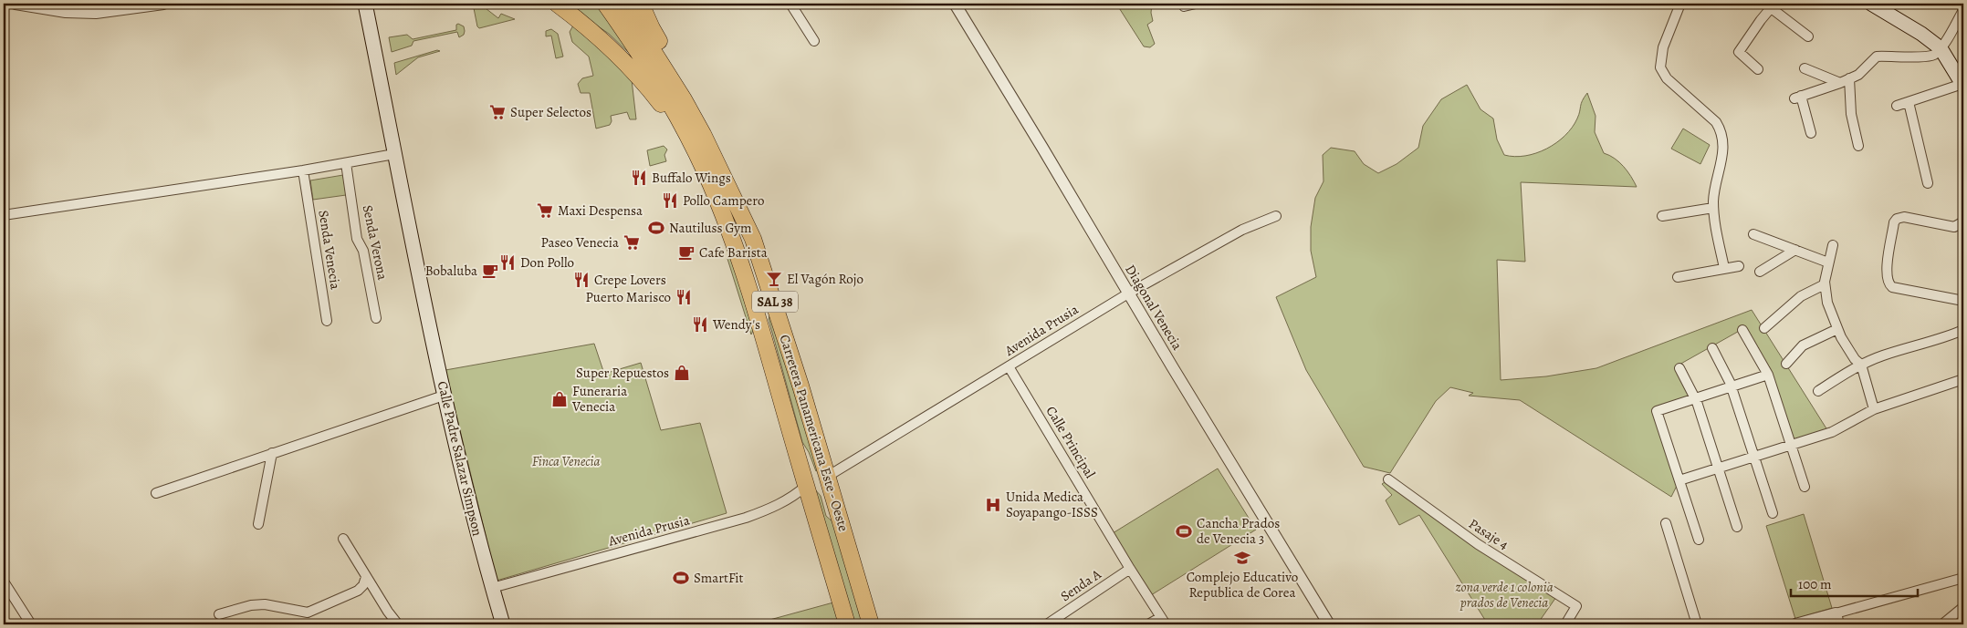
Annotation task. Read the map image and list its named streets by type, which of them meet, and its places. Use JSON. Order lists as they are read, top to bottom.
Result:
{
  "streets": {
    "highway": ["SAL 38", "Carretera Panamericana Este - Oeste"],
    "main road": ["Calle Padre Salazar Simpson"],
    "street": [
      "Senda Verona",
      "Senda Venecia",
      "Diagonal Venecia",
      "Avenida Prusia",
      "Calle Principal",
      "Pasaje 4",
      "Senda A"
    ]
  },
  "crossings": [
    ["Diagonal Venecia", "Avenida Prusia"],
    ["Avenida Prusia", "Carretera Panamericana Este - Oeste"],
    ["Avenida Prusia", "Calle Principal"],
    ["Avenida Prusia", "Calle Padre Salazar Simpson"],
    ["Calle Principal", "Senda A"]
  ],
  "parks": ["Finca Venecia", "zona verde 1 colonia prados de Venecia"],
  "places": {
    "supermarket": ["Super Selectos", "Maxi Despensa", "Paseo Venecia"],
    "restaurant": [
      "Buffalo Wings",
      "Pollo Campero",
      "Don Pollo",
      "Crepe Lovers",
      "Puerto Marisco",
      "Wendy's"
    ],
    "sports": ["Nautiluss Gym", "Cancha Prados de Venecia 3", "SmartFit"],
    "cafe": ["Cafe Barista", "Bobaluba"],
    "bar": ["El Vagón Rojo"],
    "shop": ["Super Repuestos", "Funeraria Venecia"],
    "hospital": ["Unida Medica Soyapango-ISSS"],
    "school or university": ["Complejo Educativo Republica de Corea"]
  },
  "scale_bar": "100 m"
}
